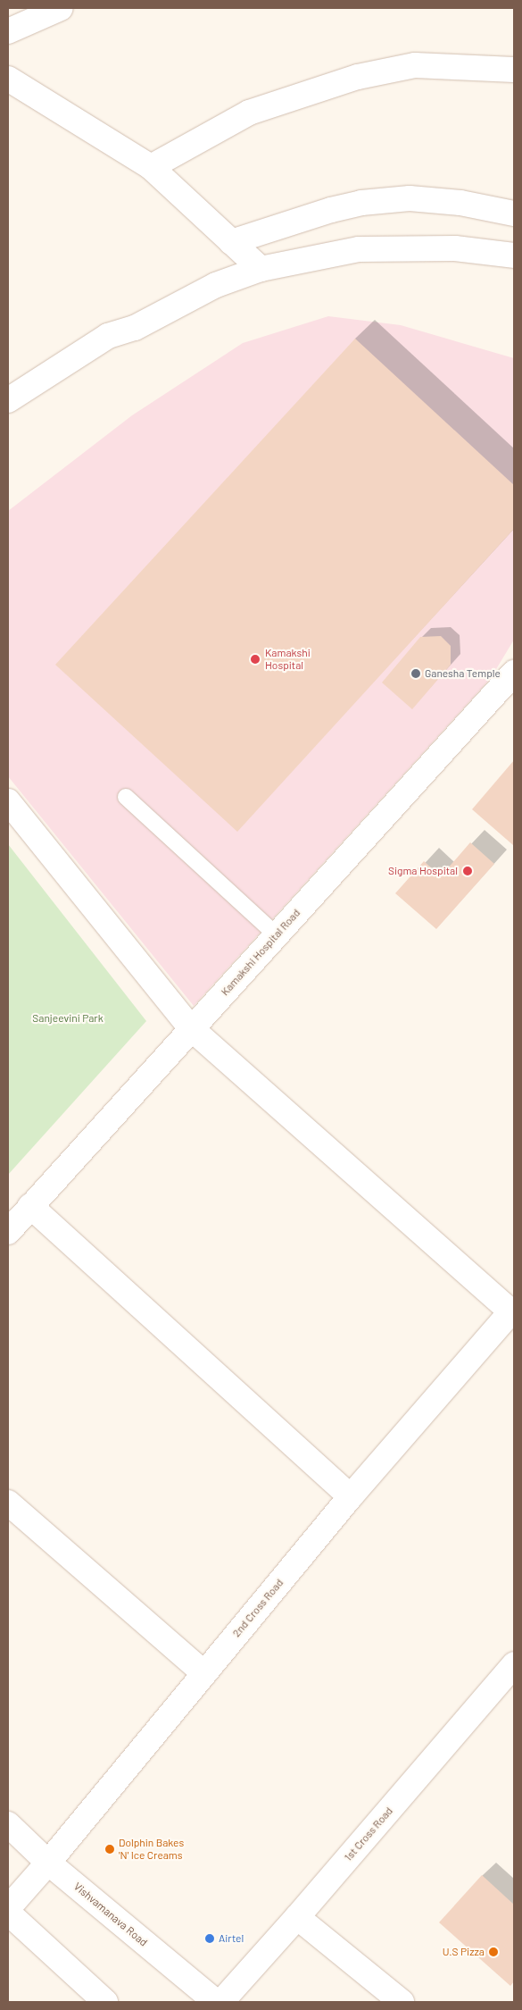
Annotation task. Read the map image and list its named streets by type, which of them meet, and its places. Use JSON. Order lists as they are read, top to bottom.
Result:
{
  "streets": {
    "street": [
      "Kamakshi Hospital Road",
      "2nd Cross Road",
      "1st Cross Road",
      "Vishvamanava Road"
    ]
  },
  "crossings": [
    ["2nd Cross Road", "Vishvamanava Road"]
  ],
  "parks": ["Sanjeevini Park"],
  "places": [
    "Kamakshi Hospital",
    "Ganesha Temple",
    "Sigma Hospital",
    "Dolphin Bakes 'N' Ice Creams",
    "Airtel",
    "U.S Pizza"
  ]
}
